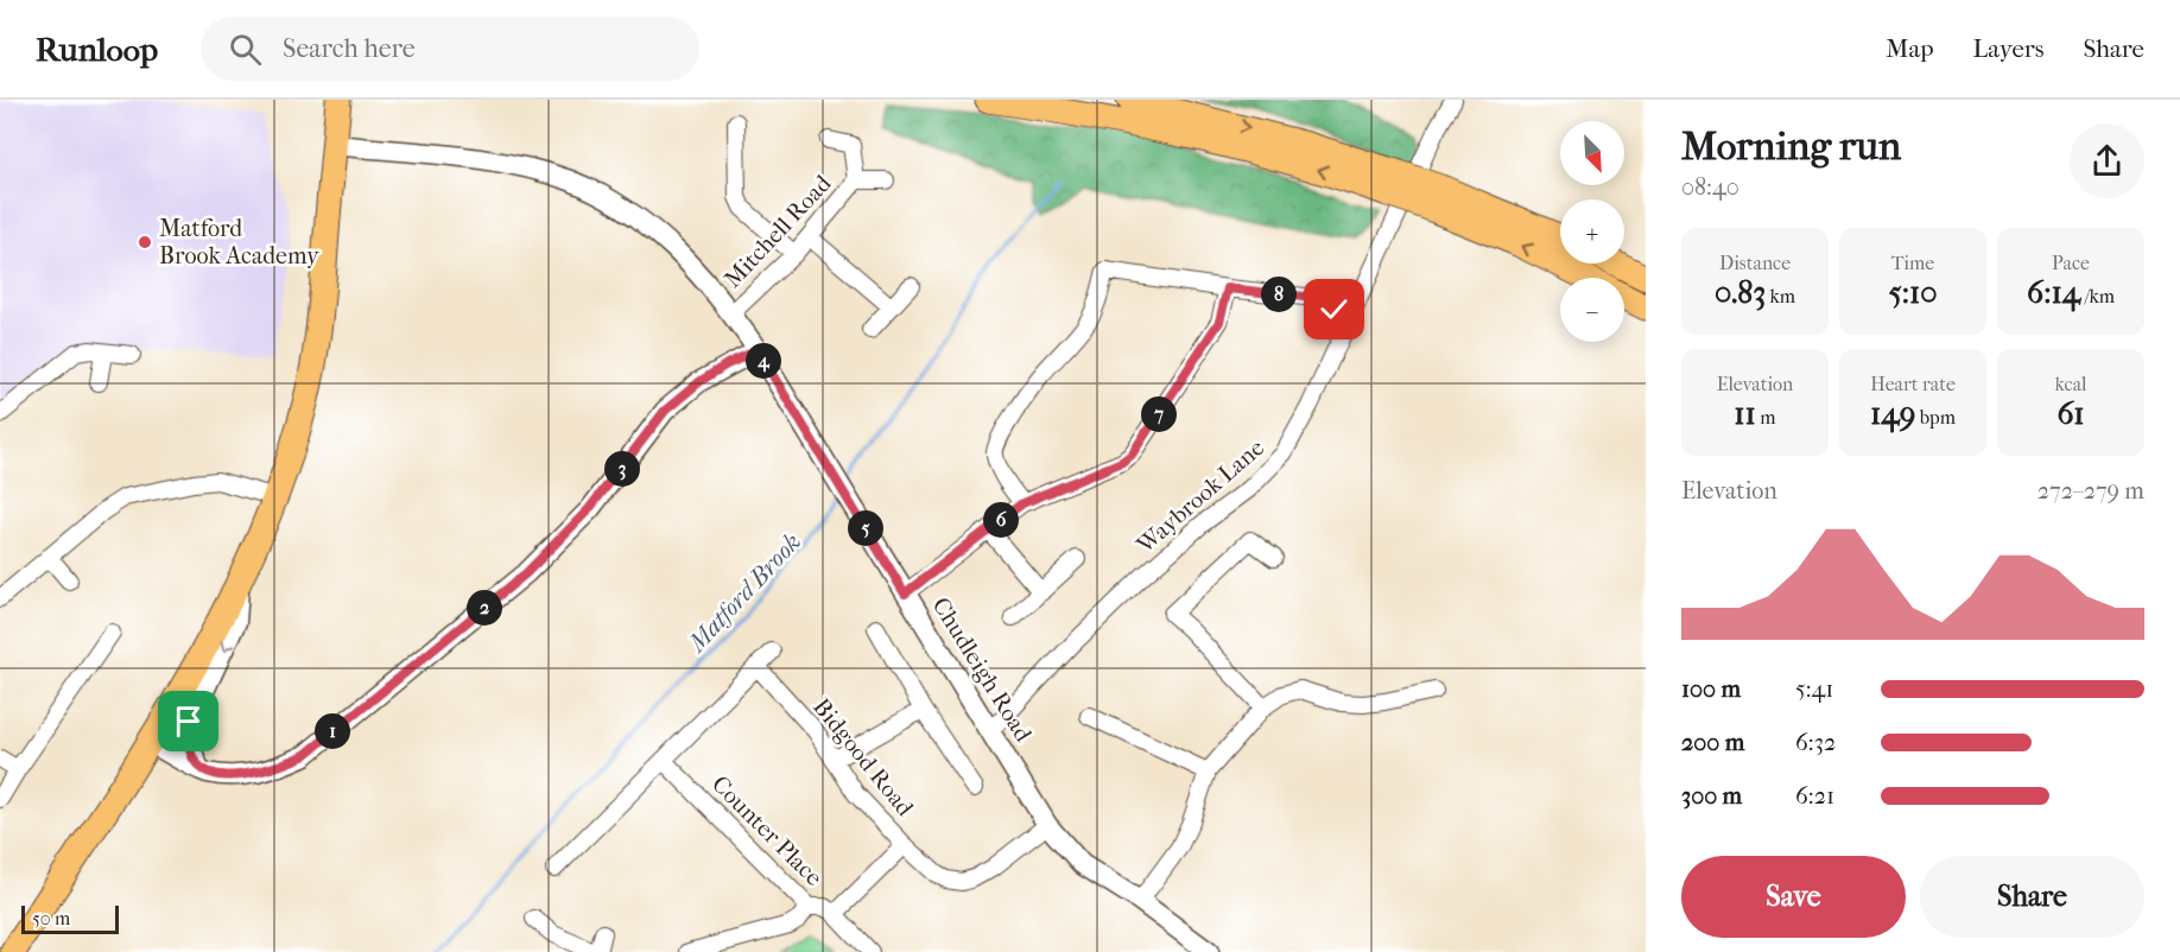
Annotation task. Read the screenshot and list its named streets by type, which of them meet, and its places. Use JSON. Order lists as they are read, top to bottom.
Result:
{
  "streets": {
    "street": [
      "Mitchell Road",
      "Waybrook Lane",
      "Chudleigh Road",
      "Bidgood Road",
      "Counter Place"
    ]
  },
  "crossings": [
    ["Mitchell Road", "Chudleigh Road"],
    ["Waybrook Lane", "Chudleigh Road"],
    ["Chudleigh Road", "Bidgood Road"],
    ["Bidgood Road", "Counter Place"]
  ],
  "water": ["Matford Brook"],
  "places": ["Matford Brook Academy"],
  "scale_bar": "50 m",
  "north": "bottom right",
  "page": {
    "header": "Runloop",
    "search": "Search here",
    "nav": ["Map", "Layers", "Share"],
    "heading": ["Morning run", "08:40"],
    "map_buttons": ["+", "−"],
    "stats": [
      ["Distance", "0.83 km"],
      ["Time", "5:10"],
      ["Pace", "6:14 /km"],
      ["Elevation", "11 m"],
      ["Heart rate", "149 bpm"],
      ["kcal", "61"]
    ],
    "pins": [
      "8",
      "4",
      "7",
      "3",
      "6",
      "5",
      "2",
      "1"
    ],
    "chart": ["Elevation", "272–279 m"],
    "list": [
      {
        "name": "100 m",
        "note": "5:41"
      },
      {
        "name": "200 m",
        "note": "6:32"
      },
      {
        "name": "300 m",
        "note": "6:21"
      }
    ],
    "buttons": ["Save", "Share"],
    "scale": "50 m"
  }
}
